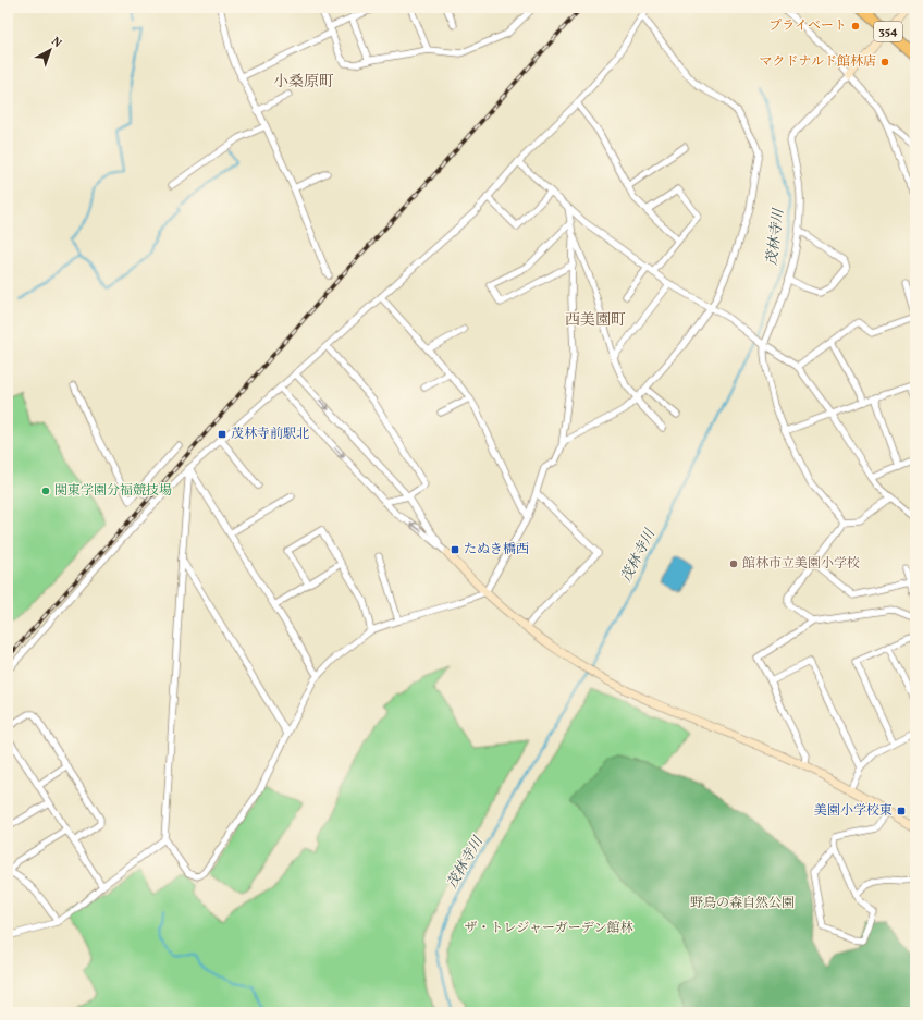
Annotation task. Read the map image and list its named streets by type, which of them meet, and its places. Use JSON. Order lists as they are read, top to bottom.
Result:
{
  "streets": {
    "highway": ["354"]
  },
  "districts": ["小桑原町", "西美園町"],
  "water": ["茂林寺川"],
  "parks": ["野鳥の森自然公園", "ザ・トレジャーガーデン館林"],
  "places": {
    "other": [
      "プライベート",
      "マクドナルド館林店",
      "関東学園分福競技場",
      "館林市立美園小学校"
    ],
    "transit": ["茂林寺前駅北", "たぬき橋西", "美園小学校東"]
  },
  "north": "top right"
}
